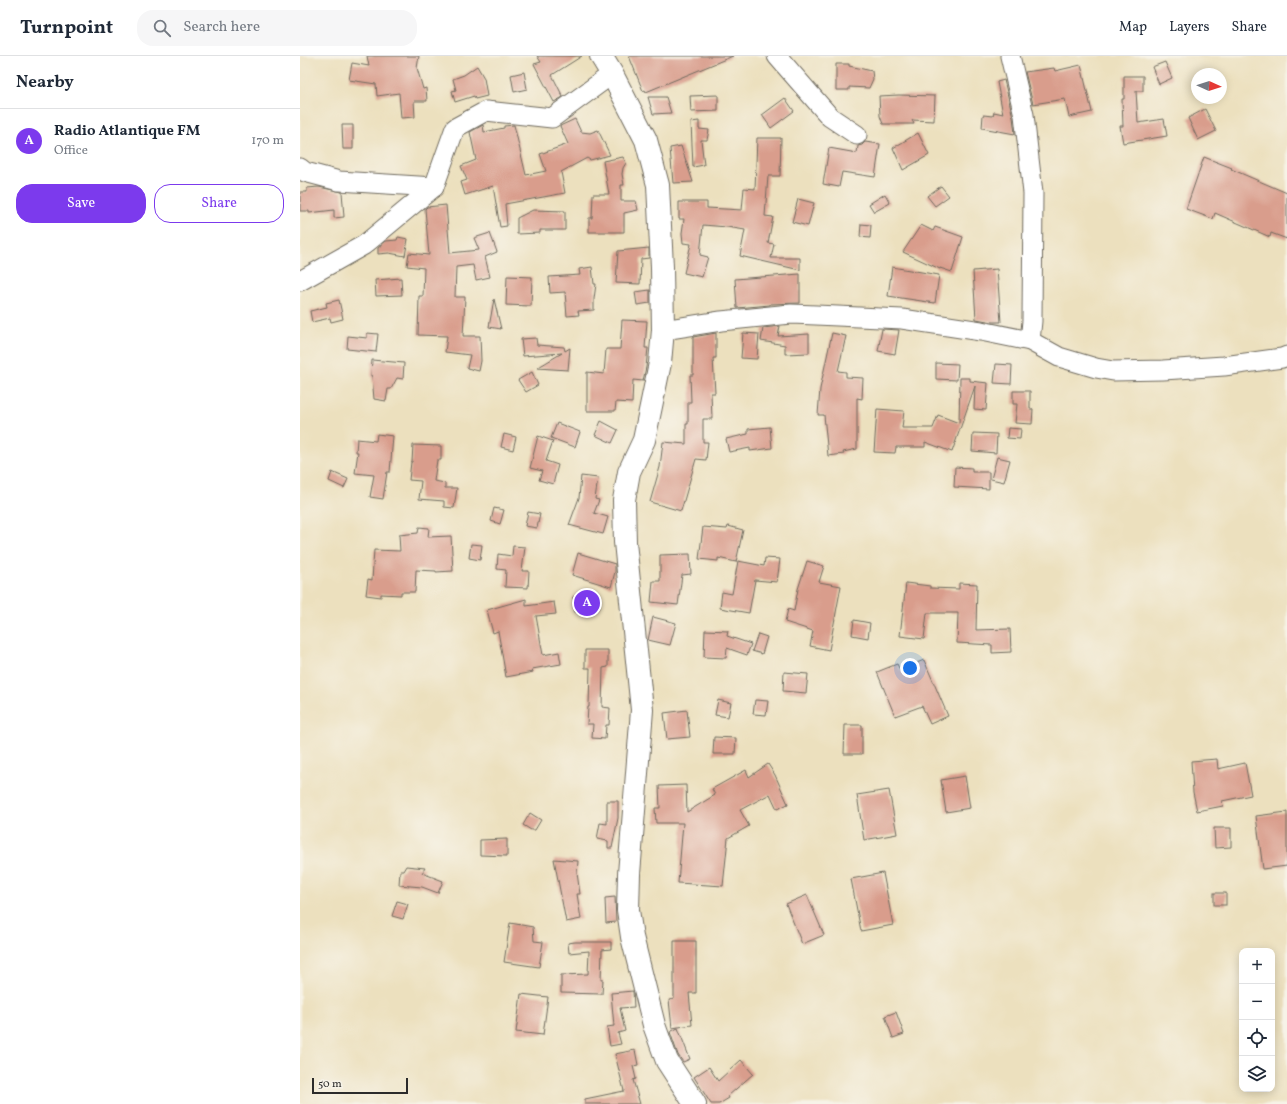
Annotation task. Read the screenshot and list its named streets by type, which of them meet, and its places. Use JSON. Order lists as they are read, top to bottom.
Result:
{
  "scale_bar": "50 m",
  "north": "right",
  "page": {
    "header": "Turnpoint",
    "search": "Search here",
    "nav": ["Map", "Layers", "Share"],
    "heading": "Nearby",
    "list": [
      {
        "mark": "A",
        "name": "Radio Atlantique FM",
        "note": "Office",
        "value": "170 m"
      }
    ],
    "buttons": ["Save", "Share"],
    "pins": "A",
    "map_buttons": ["+", "−"],
    "scale": "50 m"
  }
}
